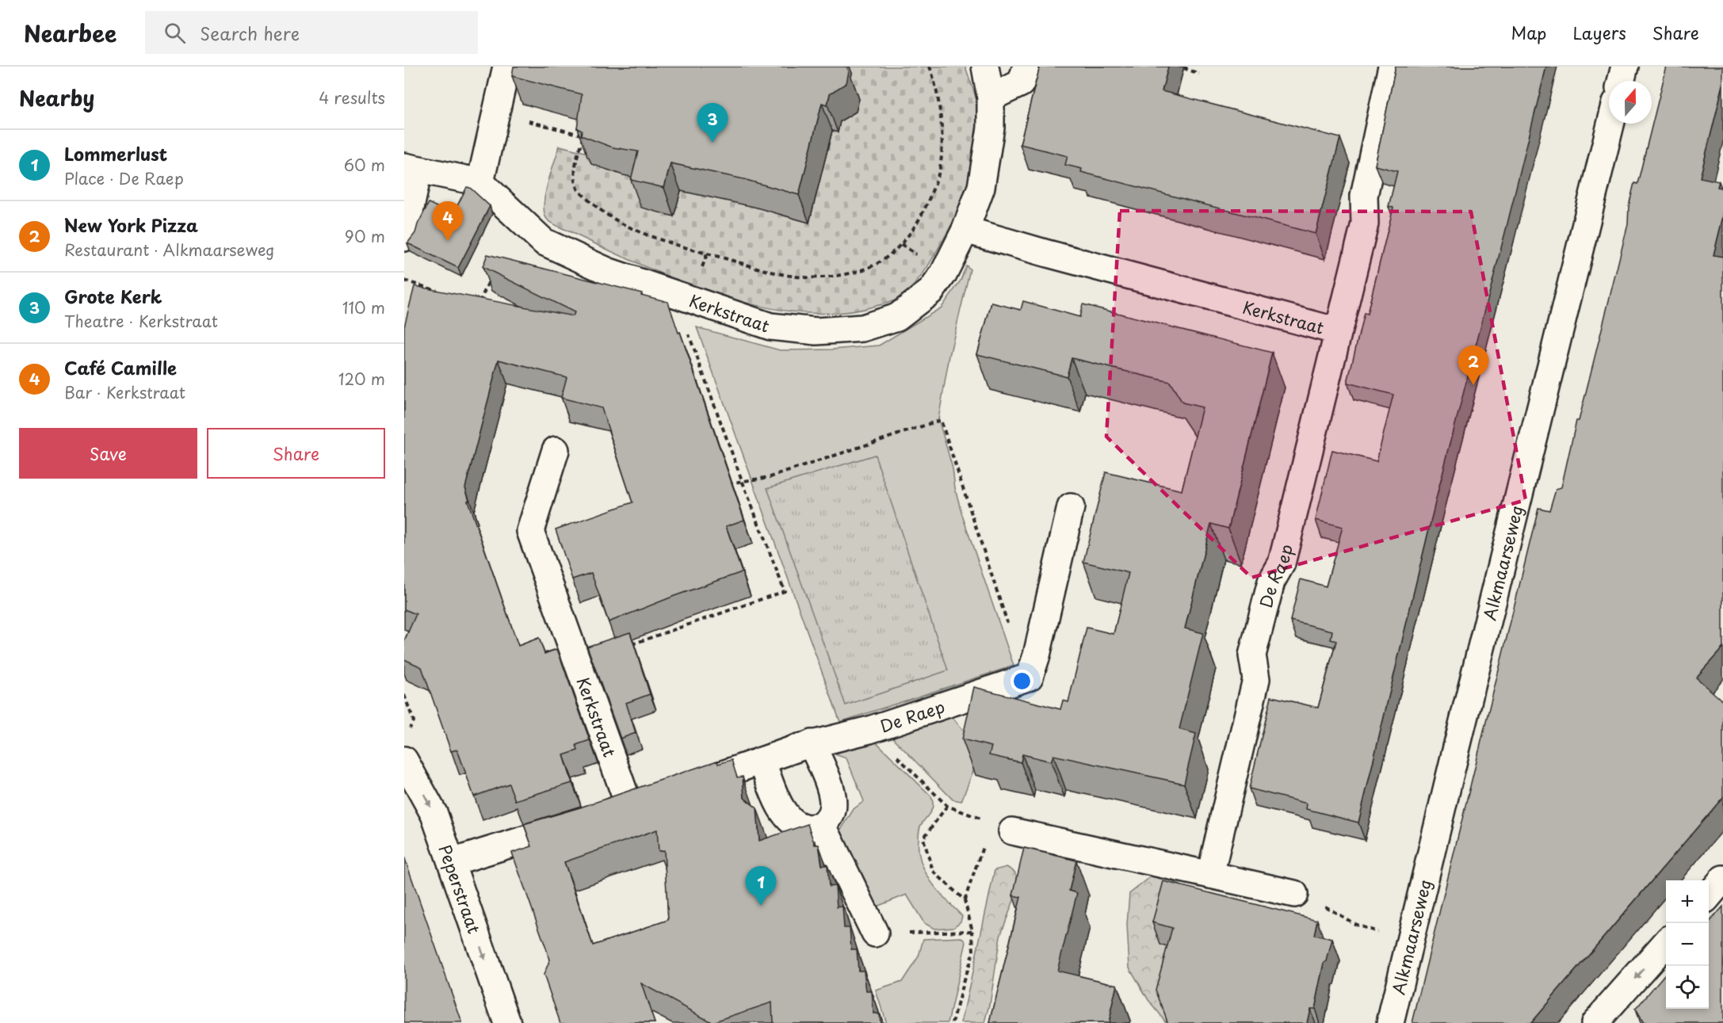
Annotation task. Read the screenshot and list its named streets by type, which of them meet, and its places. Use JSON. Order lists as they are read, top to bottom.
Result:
{
  "streets": {
    "street": [
      "Kerkstraat",
      "Alkmaarseweg",
      "De Raep",
      "Peperstraat"
    ]
  },
  "crossings": [
    ["Kerkstraat", "De Raep"],
    ["Kerkstraat", "Peperstraat"]
  ],
  "one_way": ["Peperstraat"],
  "north": "top",
  "page": {
    "header": "Nearbee",
    "search": "Search here",
    "nav": ["Map", "Layers", "Share"],
    "heading": ["Nearby", "4 results"],
    "pins": [
      "3",
      "4",
      "2",
      "1"
    ],
    "list": [
      {
        "mark": "1",
        "name": "Lommerlust",
        "note": "Place · De Raep",
        "value": "60 m"
      },
      {
        "mark": "2",
        "name": "New York Pizza",
        "note": "Restaurant · Alkmaarseweg",
        "value": "90 m"
      },
      {
        "mark": "3",
        "name": "Grote Kerk",
        "note": "Theatre · Kerkstraat",
        "value": "110 m"
      },
      {
        "mark": "4",
        "name": "Café Camille",
        "note": "Bar · Kerkstraat",
        "value": "120 m"
      }
    ],
    "buttons": ["Save", "Share"],
    "map_buttons": ["+", "−"]
  }
}
